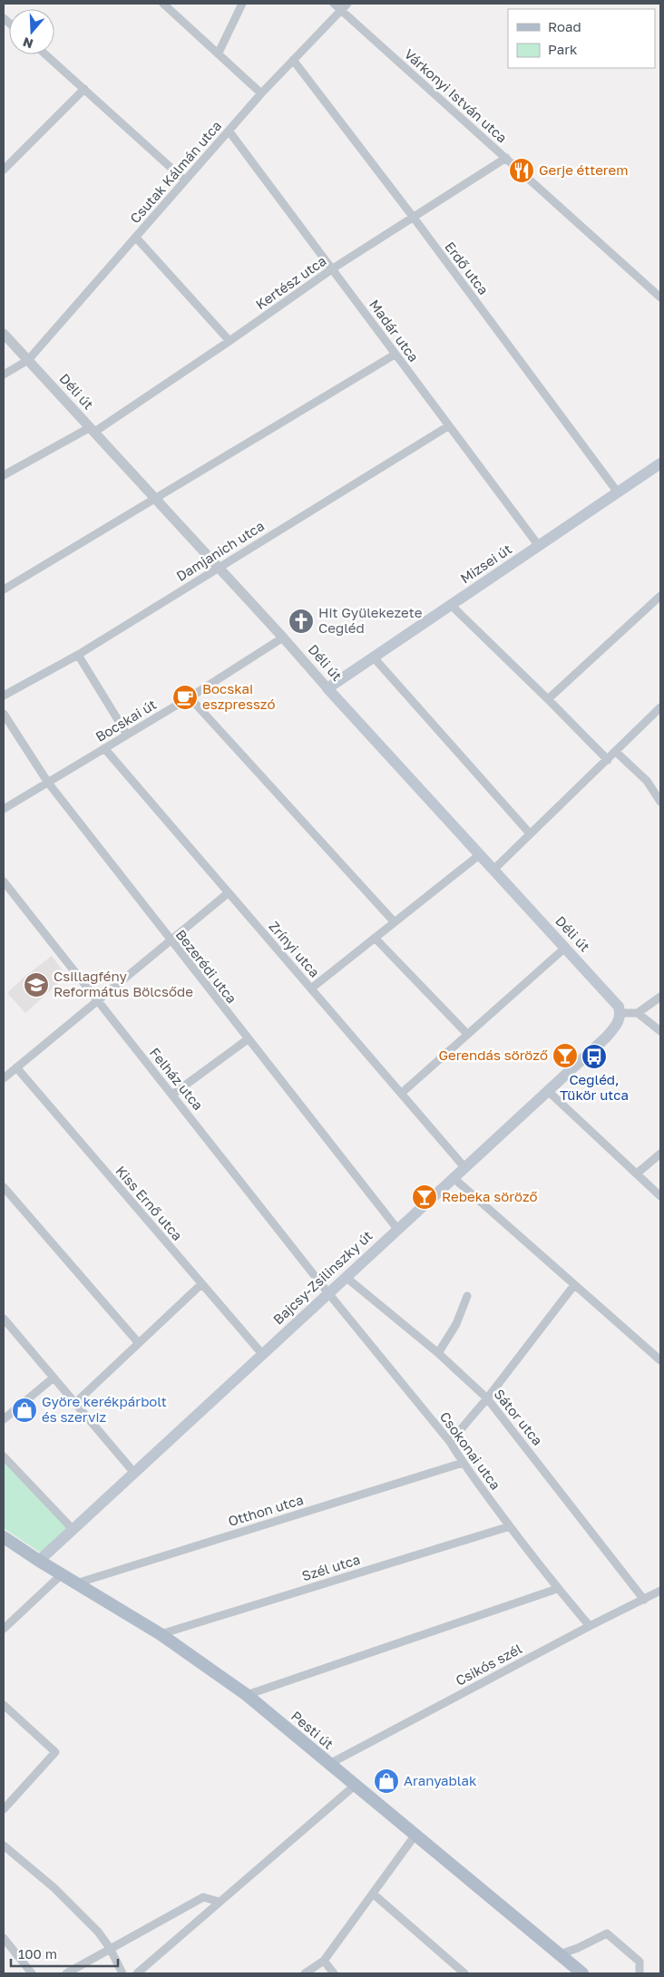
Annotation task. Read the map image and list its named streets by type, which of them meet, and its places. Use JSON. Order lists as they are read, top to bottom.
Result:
{
  "streets": {
    "main road": [
      "Déli út",
      "Mizsei út",
      "Bajcsy-Zsilinszky út",
      "Pesti út"
    ],
    "street": [
      "Várkonyi István utca",
      "Csutak Kálmán utca",
      "Erdő utca",
      "Kertész utca",
      "Madár utca",
      "Damjanich utca",
      "Bocskai út",
      "Zrínyi utca",
      "Bezerédi utca",
      "Felház utca",
      "Kiss Ernő utca",
      "Sátor utca",
      "Csokonai utca",
      "Otthon utca",
      "Szél utca",
      "Csikós szél"
    ]
  },
  "crossings": [
    ["Várkonyi István utca", "Csutak Kálmán utca"],
    ["Várkonyi István utca", "Kertész utca"],
    ["Csutak Kálmán utca", "Erdő utca"],
    ["Csutak Kálmán utca", "Madár utca"],
    ["Csutak Kálmán utca", "Déli út"],
    ["Erdő utca", "Kertész utca"],
    ["Erdő utca", "Mizsei út"],
    ["Kertész utca", "Madár utca"],
    ["Kertész utca", "Déli út"],
    ["Madár utca", "Damjanich utca"],
    ["Madár utca", "Mizsei út"],
    ["Déli út", "Damjanich utca"],
    ["Déli út", "Mizsei út"],
    ["Déli út", "Bocskai út"],
    ["Déli út", "Bajcsy-Zsilinszky út"],
    ["Bocskai út", "Zrínyi utca"],
    ["Bocskai út", "Bezerédi utca"],
    ["Zrínyi utca", "Bajcsy-Zsilinszky út"],
    ["Bezerédi utca", "Bajcsy-Zsilinszky út"],
    ["Felház utca", "Bajcsy-Zsilinszky út"],
    ["Felház utca", "Csokonai utca"],
    ["Kiss Ernő utca", "Bajcsy-Zsilinszky út"],
    ["Bajcsy-Zsilinszky út", "Sátor utca"],
    ["Bajcsy-Zsilinszky út", "Csokonai utca"],
    ["Bajcsy-Zsilinszky út", "Pesti út"],
    ["Sátor utca", "Csikós szél"],
    ["Csokonai utca", "Otthon utca"],
    ["Csokonai utca", "Szél utca"],
    ["Csokonai utca", "Csikós szél"],
    ["Otthon utca", "Pesti út"],
    ["Szél utca", "Pesti út"],
    ["Csikós szél", "Pesti út"]
  ],
  "places": {
    "restaurant": ["Gerje étterem"],
    "church": ["Hit Gyülekezete Cegléd"],
    "cafe": ["Bocskai eszpresszó"],
    "school or university": ["Csillagfény Református Bölcsőde"],
    "bar": ["Gerendás söröző", "Rebeka söröző"],
    "bus stop": ["Cegléd, Tükör utca"],
    "shop": ["Györe kerékpárbolt és szerviz", "Aranyablak"]
  },
  "legend": ["Road", "Park"],
  "scale_bar": "100 m",
  "north": "bottom"
}
